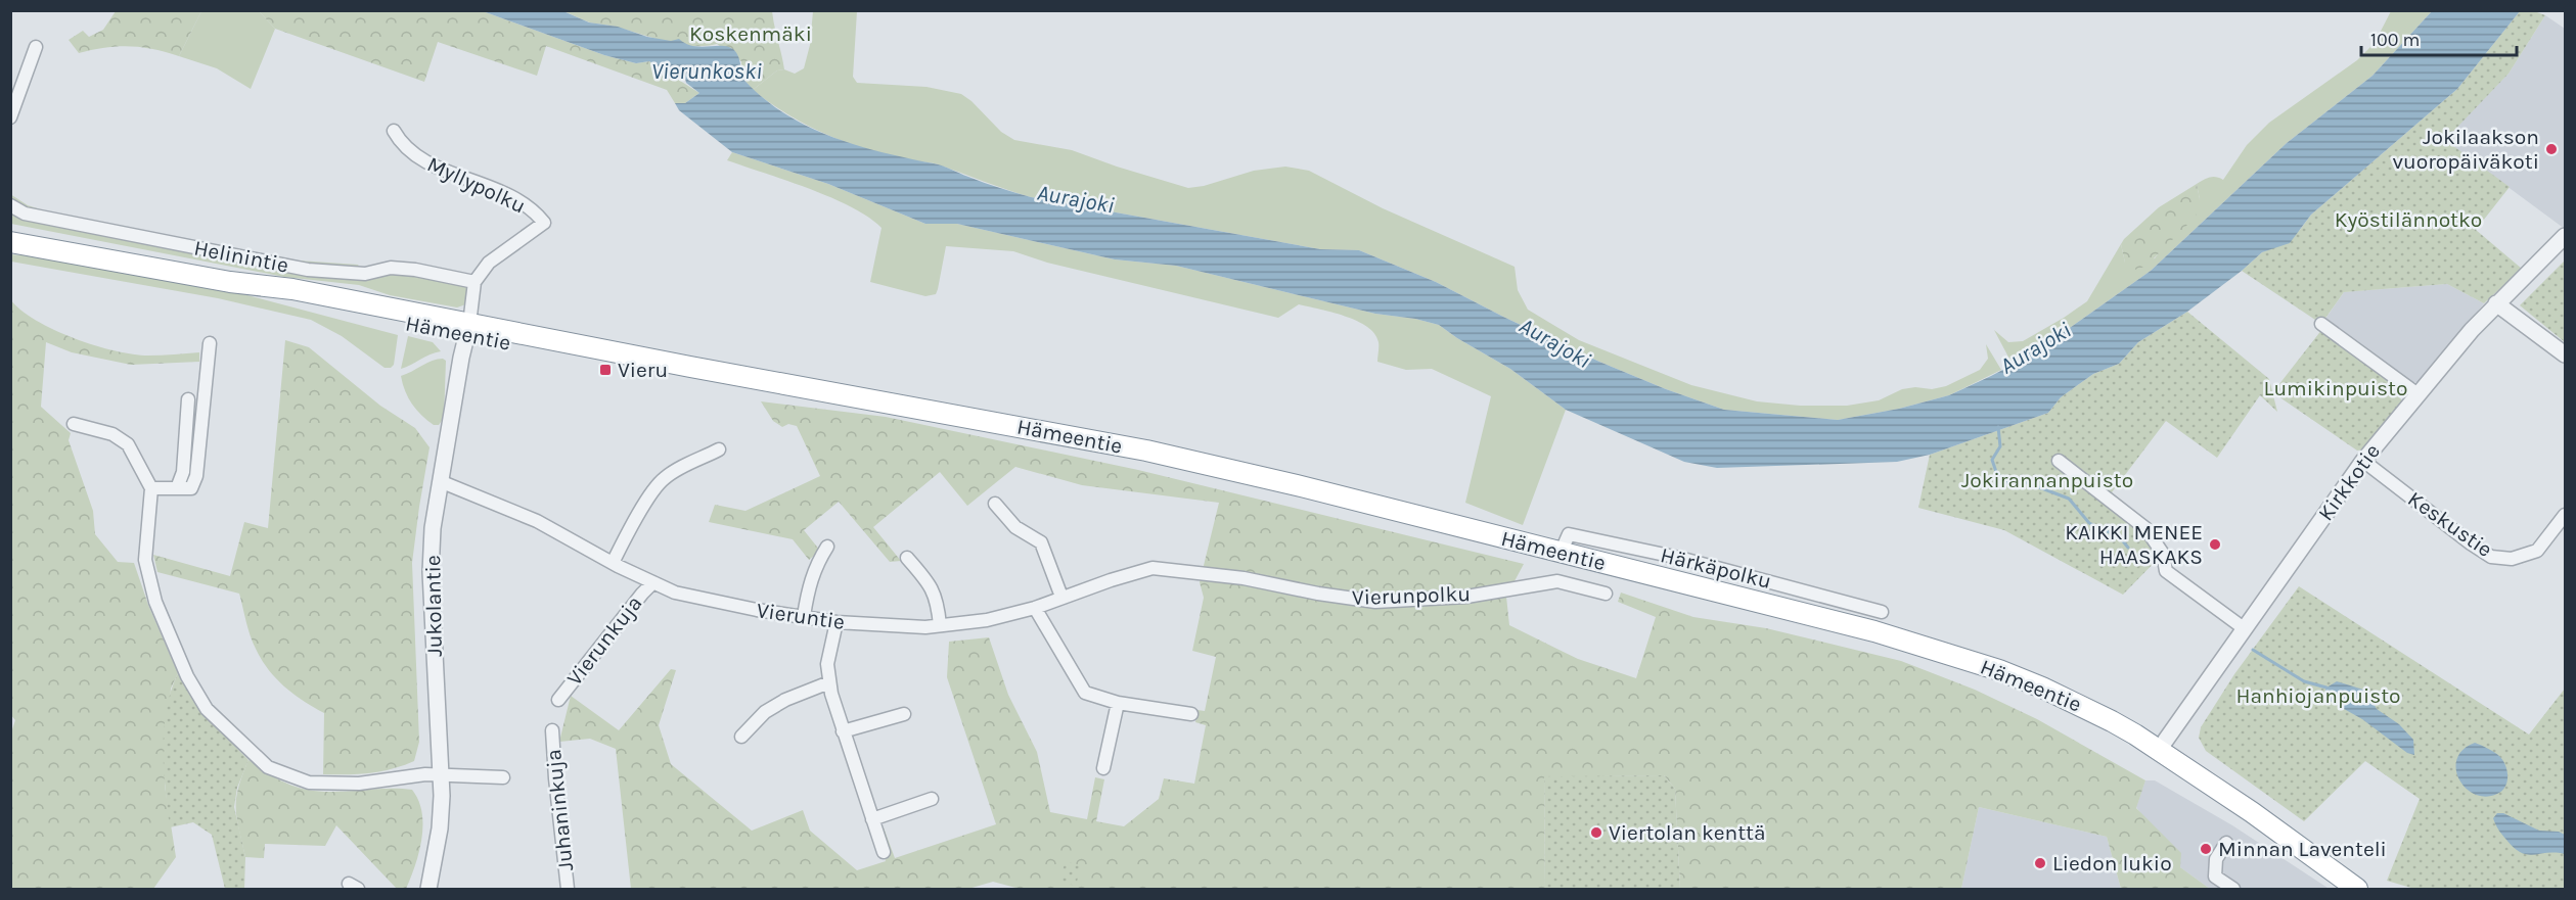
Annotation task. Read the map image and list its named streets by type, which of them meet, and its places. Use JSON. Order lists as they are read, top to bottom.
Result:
{
  "streets": {
    "highway": ["Hämeentie"],
    "street": [
      "Myllypolku",
      "Helinintie",
      "Kirkkotie",
      "Keskustie",
      "Härkäpolku",
      "Vierunpolku",
      "Jukolantie",
      "Vieruntie",
      "Vierunkuja",
      "Juhaninkuja"
    ]
  },
  "crossings": [
    ["Myllypolku", "Helinintie"],
    ["Hämeentie", "Kirkkotie"],
    ["Hämeentie", "Härkäpolku"],
    ["Hämeentie", "Jukolantie"],
    ["Kirkkotie", "Keskustie"],
    ["Vierunpolku", "Vieruntie"],
    ["Jukolantie", "Vieruntie"],
    ["Vieruntie", "Vierunkuja"]
  ],
  "water": ["Vierunkoski", "Aurajoki"],
  "parks": [
    "Koskenmäki",
    "Kyöstilännotko",
    "Lumikinpuisto",
    "Jokirannanpuisto",
    "Hanhiojanpuisto"
  ],
  "places": {
    "other": [
      "Jokilaakson vuoropäiväkoti",
      "KAIKKI MENEE HAASKAKS",
      "Viertolan kenttä",
      "Minnan Laventeli",
      "Liedon lukio"
    ],
    "transit": ["Vieru"]
  },
  "scale_bar": "100 m"
}
